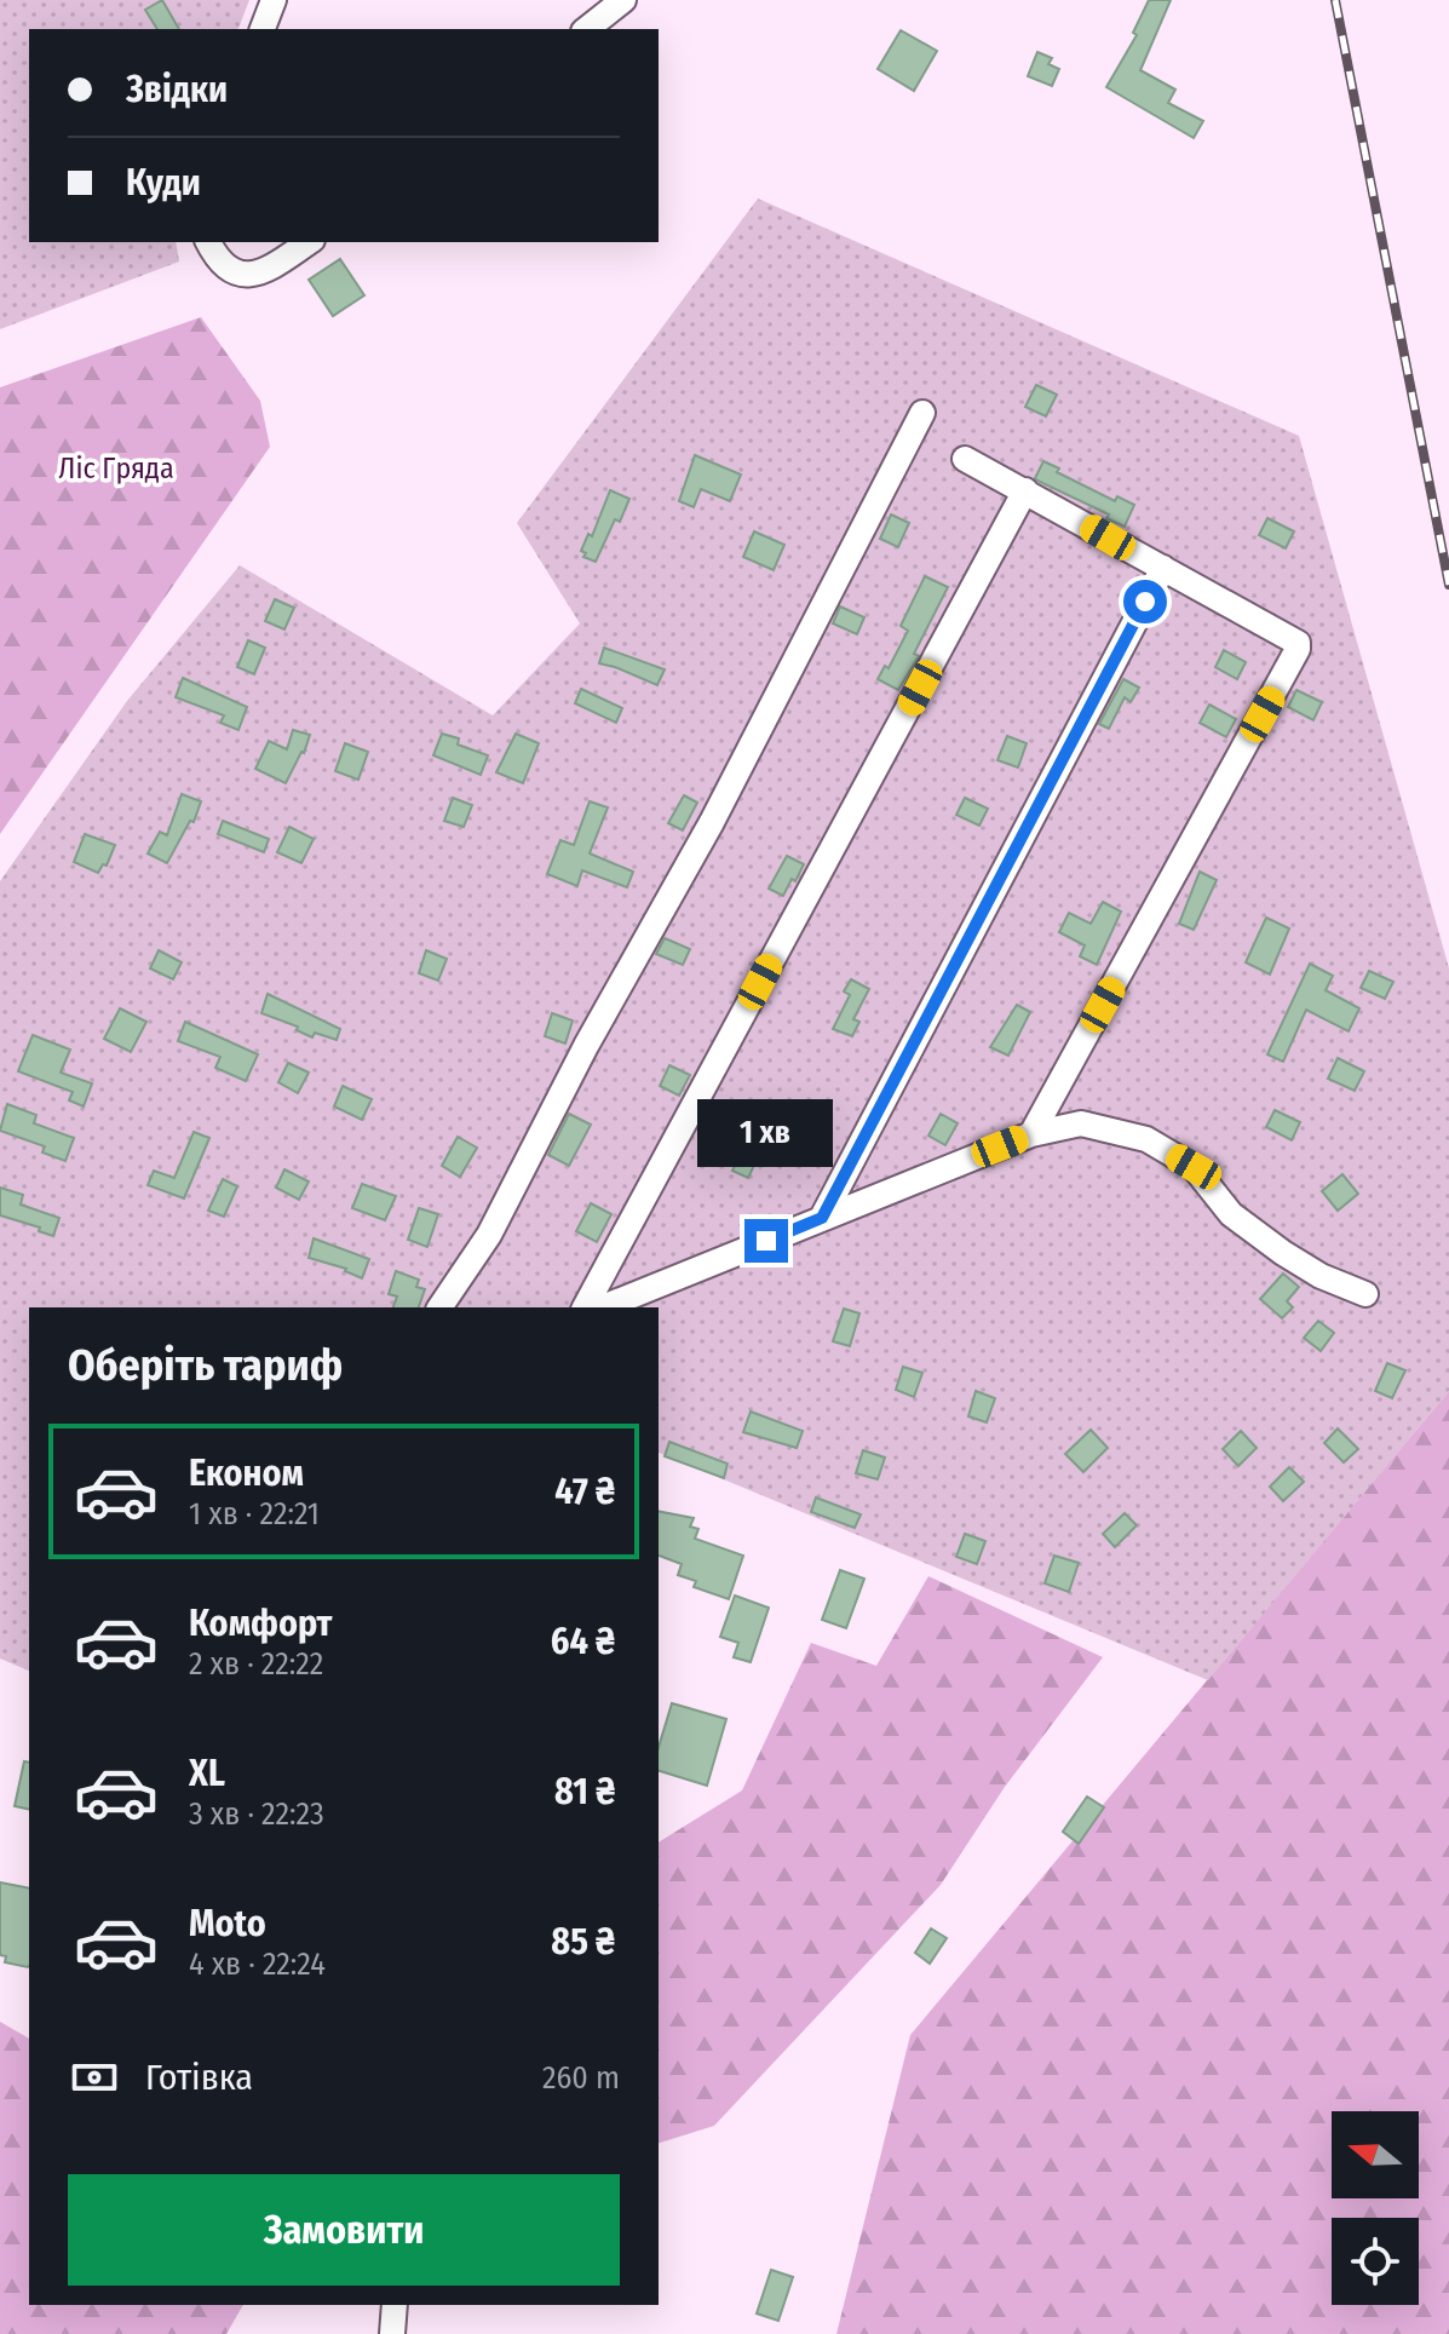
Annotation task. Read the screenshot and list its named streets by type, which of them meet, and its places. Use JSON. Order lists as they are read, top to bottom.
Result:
{
  "parks": ["Ліс Гряда"],
  "north": "left",
  "page": {
    "banner": ["Звідки", "Куди"],
    "bubble": "1 хв",
    "heading": "Оберіть тариф",
    "list": [
      {
        "name": "Економ",
        "note": "1 хв · 22:21",
        "value": "47 ₴"
      },
      {
        "name": "Комфорт",
        "note": "2 хв · 22:22",
        "value": "64 ₴"
      },
      {
        "name": "XL",
        "note": "3 хв · 22:23",
        "value": "81 ₴"
      },
      {
        "name": "Moto",
        "note": "4 хв · 22:24",
        "value": "85 ₴"
      }
    ],
    "pay": ["Готівка", "260 m"],
    "buttons": "Замовити"
  }
}
